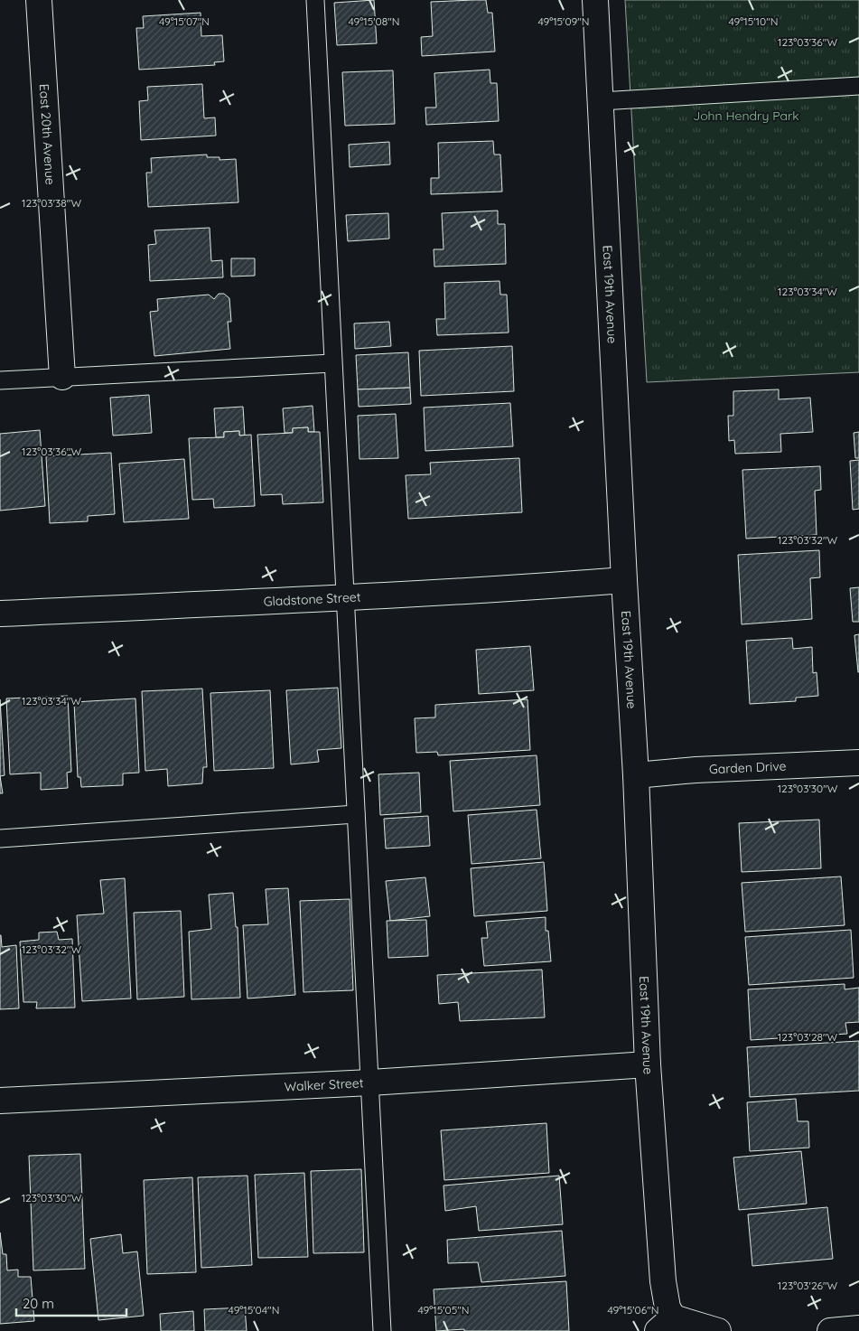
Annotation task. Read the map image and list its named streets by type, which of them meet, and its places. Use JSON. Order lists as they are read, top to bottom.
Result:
{
  "streets": {
    "street": [
      "East 20th Avenue",
      "East 19th Avenue",
      "Gladstone Street",
      "Garden Drive",
      "Walker Street"
    ]
  },
  "crossings": [
    ["East 19th Avenue", "Gladstone Street"],
    ["East 19th Avenue", "Garden Drive"],
    ["East 19th Avenue", "Walker Street"]
  ],
  "parks": ["John Hendry Park"],
  "scale_bar": "20 m",
  "coordinates": [
    "49°15'09\"N",
    "49°15'07\"N",
    "49°15'08\"N",
    "49°15'10\"N",
    "123°03'36\"W",
    "123°03'38\"W",
    "123°03'34\"W",
    "123°03'32\"W",
    "123°03'30\"W",
    "123°03'28\"W",
    "123°03'26\"W",
    "49°15'04\"N",
    "49°15'05\"N",
    "49°15'06\"N"
  ]
}
